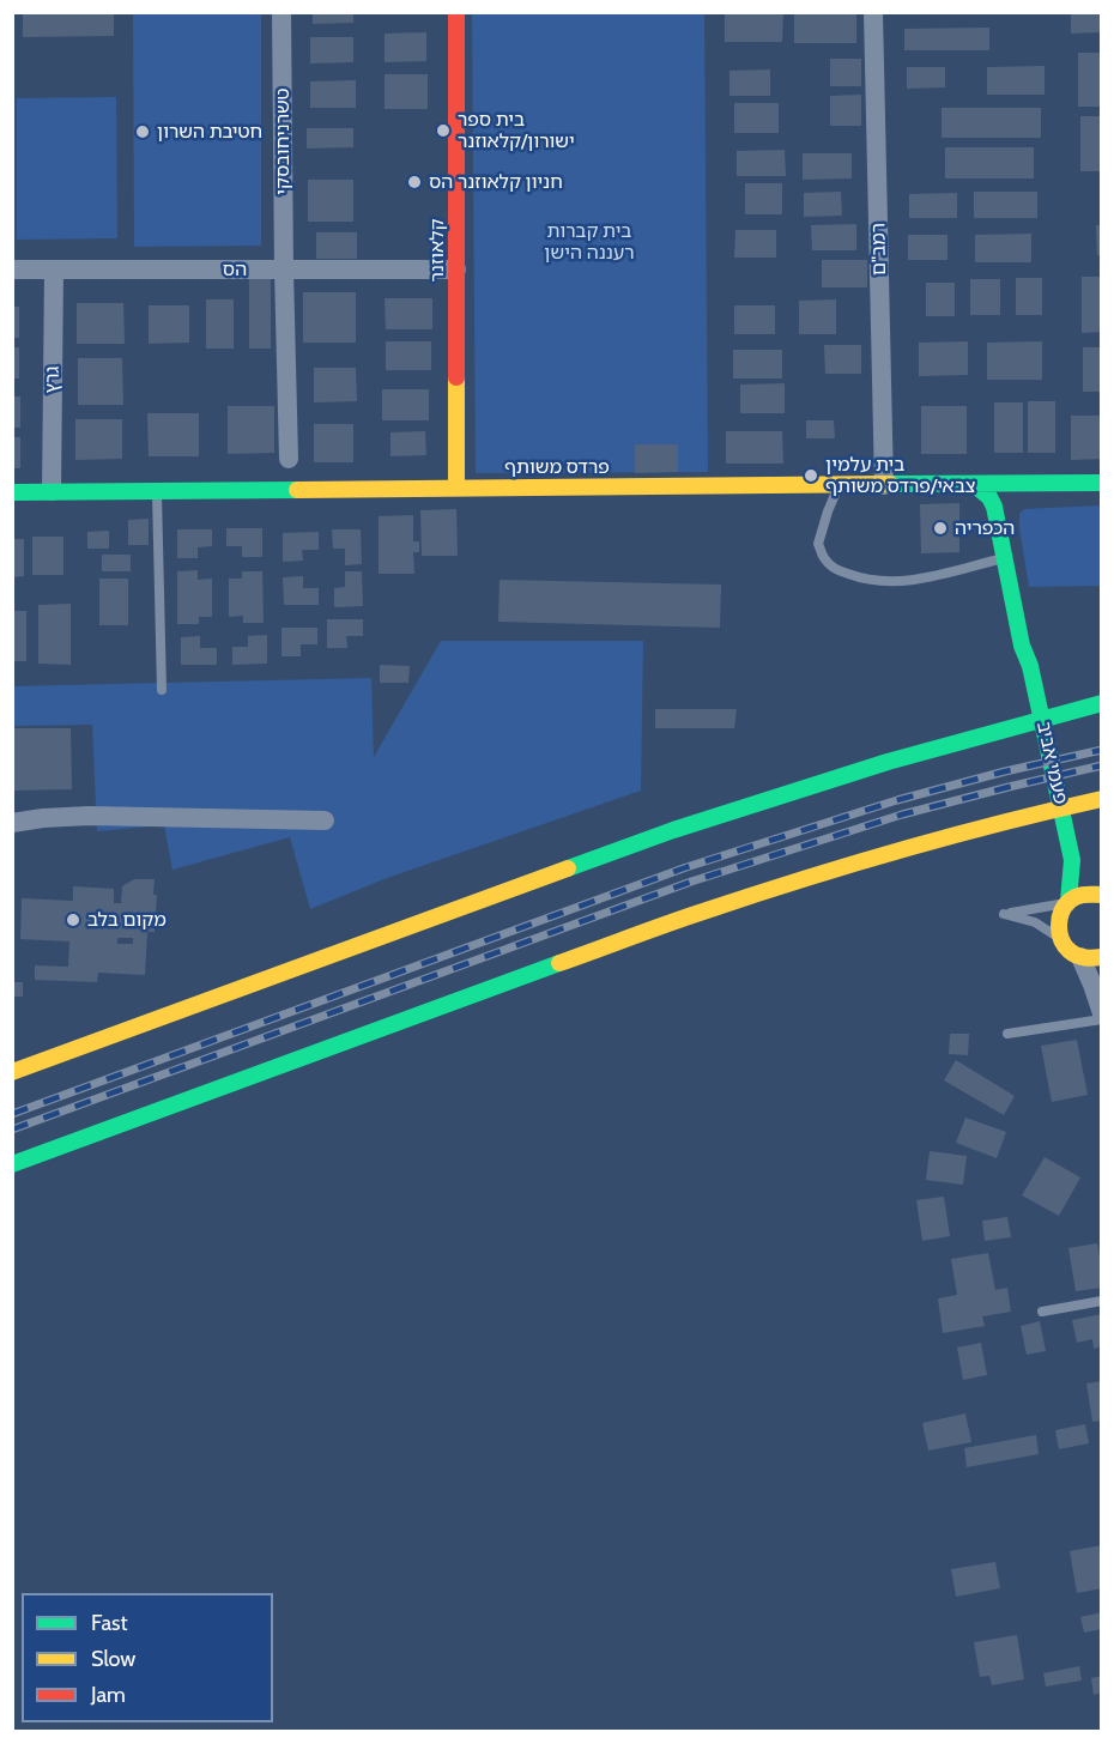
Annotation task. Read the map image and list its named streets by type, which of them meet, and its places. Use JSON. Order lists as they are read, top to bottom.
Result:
{
  "streets": {
    "main road": ["קלאוזנר", "פרדס משותף", "פעמי אביב"],
    "street": [
      "טשרניחובסקי",
      "רמב\"ם",
      "הס",
      "גרץ"
    ]
  },
  "crossings": [
    ["טשרניחובסקי", "הס"],
    ["רמב\"ם", "פרדס משותף"],
    ["קלאוזנר", "הס"],
    ["קלאוזנר", "פרדס משותף"],
    ["הס", "גרץ"],
    ["גרץ", "פרדס משותף"],
    ["פרדס משותף", "פעמי אביב"]
  ],
  "parks": ["בית קברות רעננה הישן"],
  "places": [
    "בית ספר ישורון/קלאוזנר",
    "חטיבת השרון",
    "חניון קלאוזנר הס",
    "בית עלמין צבאי/פרדס משותף",
    "הכפריה",
    "מקום בלב"
  ],
  "legend": ["Fast", "Slow", "Jam"]
}
